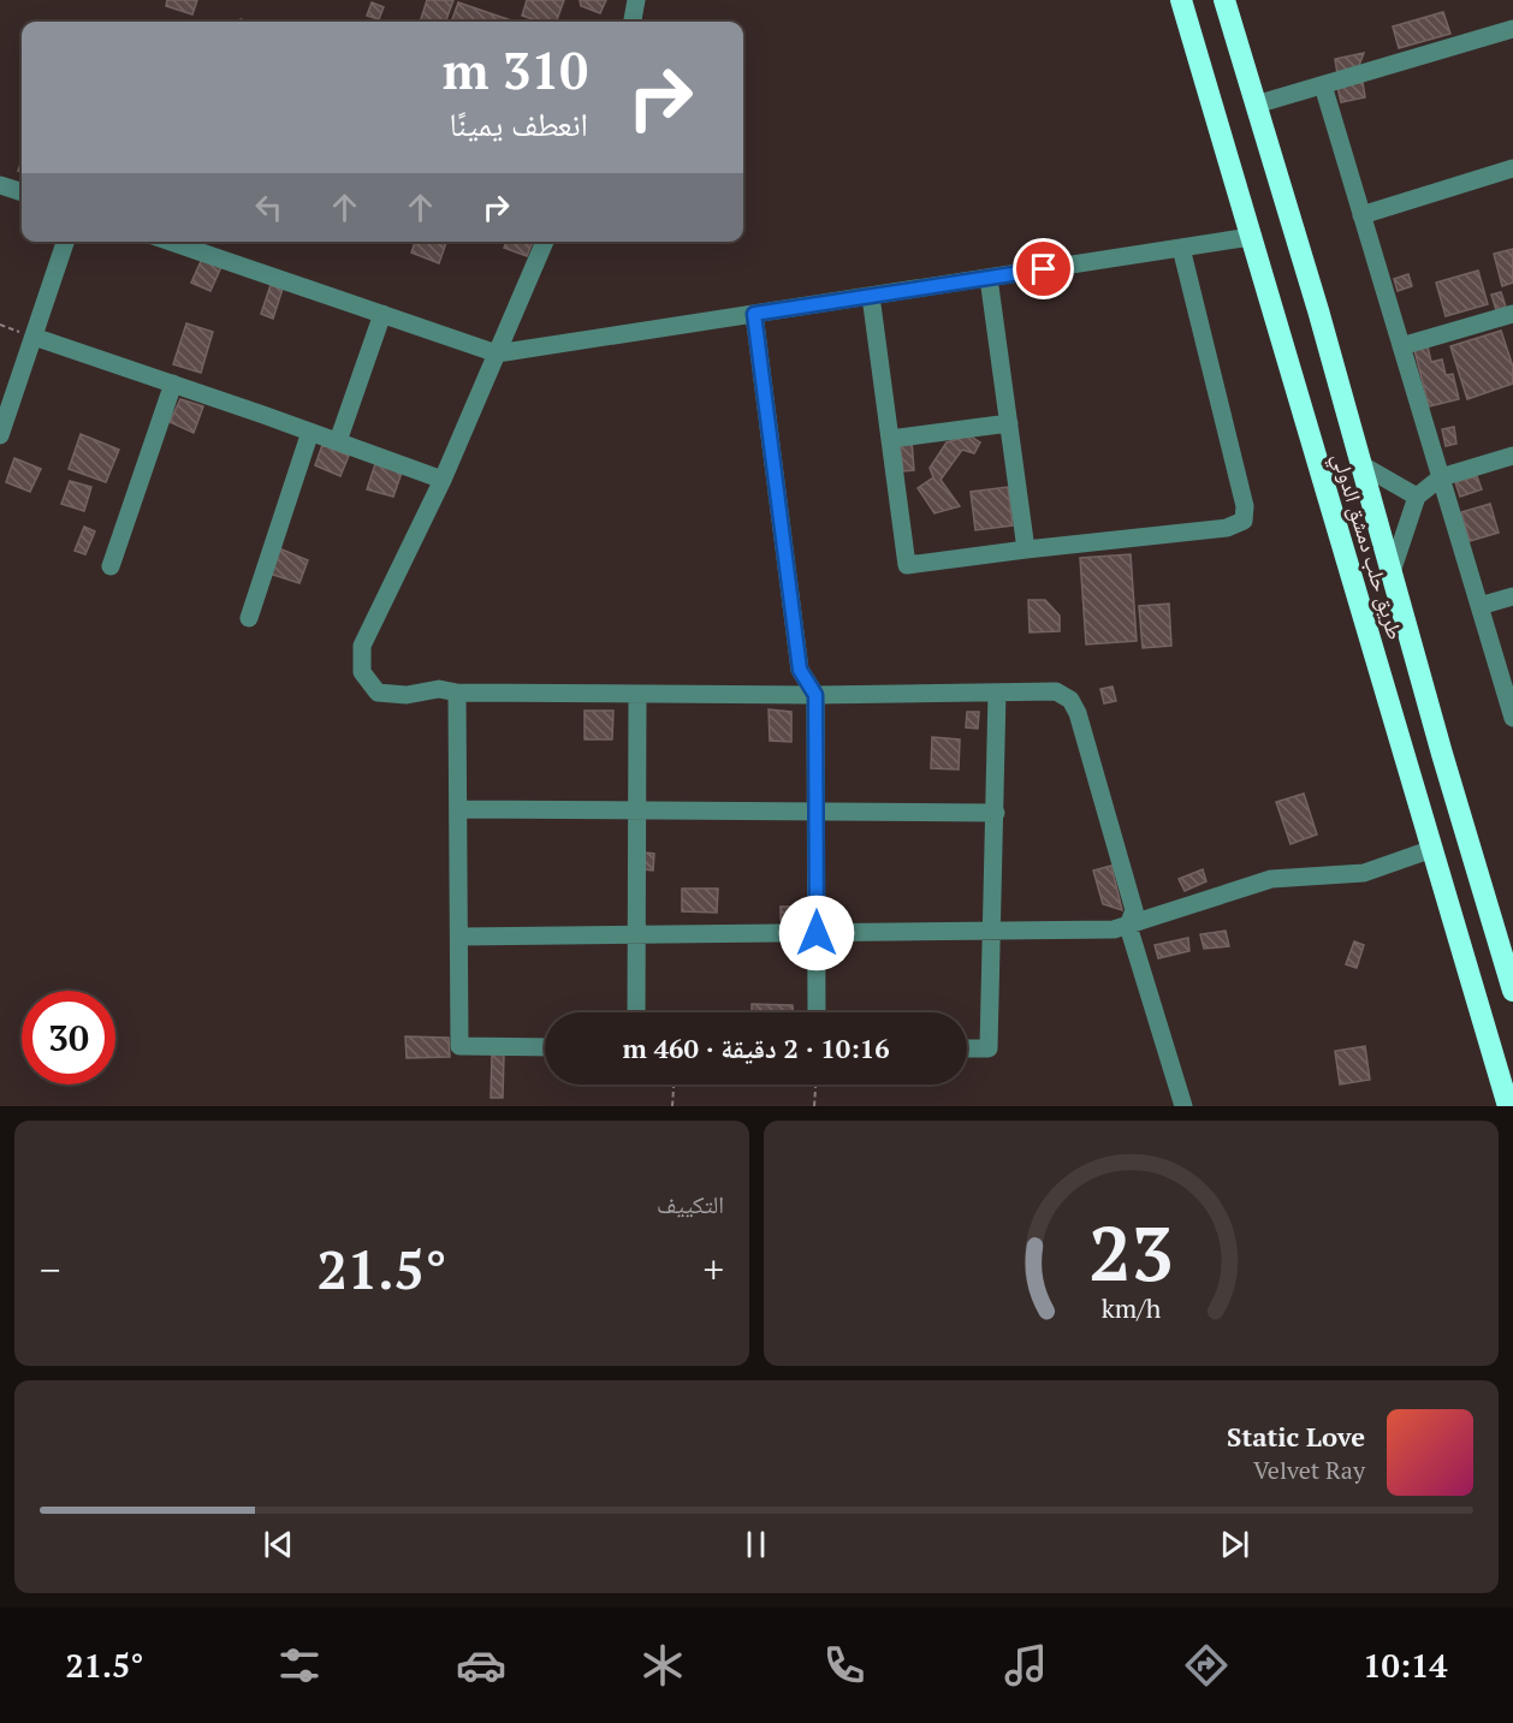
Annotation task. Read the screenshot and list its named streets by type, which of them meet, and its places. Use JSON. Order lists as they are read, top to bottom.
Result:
{
  "streets": {
    "highway": ["طريق حلب دمشق الدولي"]
  },
  "page": {
    "turn": ["310 m", "انعطف يمينًا"],
    "limit": "30",
    "trip": "10:16 · 2 دقيقة · 460 m",
    "tile": "التكييف",
    "heat": ["−", "21.5°", "+"],
    "song": ["Static Love", "Velvet Ray"],
    "tabs": ["10:14", "21.5°"],
    "gauge": ["23", "km/h"]
  }
}
